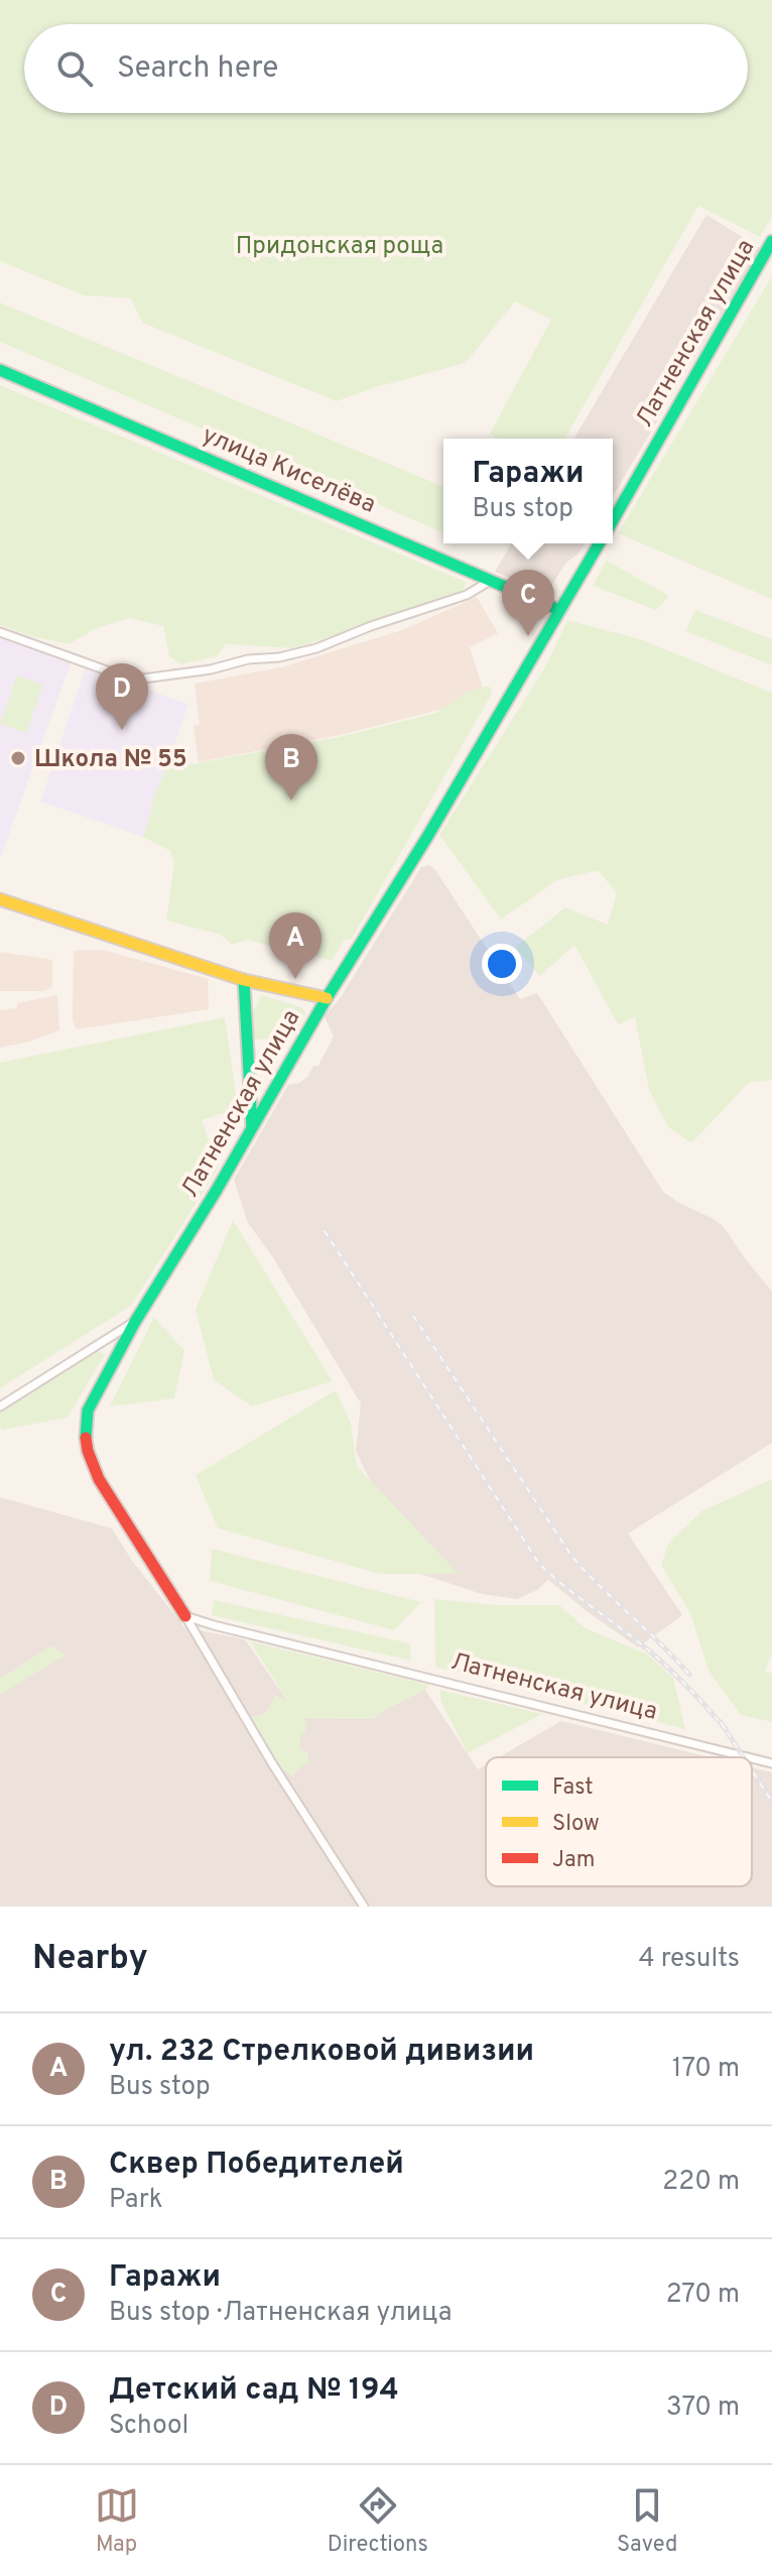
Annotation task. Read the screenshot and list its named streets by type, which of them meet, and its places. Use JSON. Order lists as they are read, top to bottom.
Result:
{
  "streets": {
    "street": ["Латненская улица", "улица Киселёва"]
  },
  "crossings": [
    ["Латненская улица", "улица Киселёва"]
  ],
  "parks": ["Придонская роща"],
  "places": ["Школа № 55"],
  "legend": ["Fast", "Slow", "Jam"],
  "page": {
    "search": "Search here",
    "popup": ["Гаражи", "Bus stop"],
    "pins": [
      "C",
      "D",
      "B",
      "A"
    ],
    "heading": ["Nearby", "4 results"],
    "list": [
      {
        "mark": "A",
        "name": "ул. 232 Стрелковой дивизии",
        "note": "Bus stop",
        "value": "170 m"
      },
      {
        "mark": "B",
        "name": "Сквер Победителей",
        "note": "Park",
        "value": "220 m"
      },
      {
        "mark": "C",
        "name": "Гаражи",
        "note": "Bus stop · Латненская улица",
        "value": "270 m"
      },
      {
        "mark": "D",
        "name": "Детский сад № 194",
        "note": "School",
        "value": "370 m"
      }
    ],
    "nav": ["Map", "Directions", "Saved"]
  }
}
